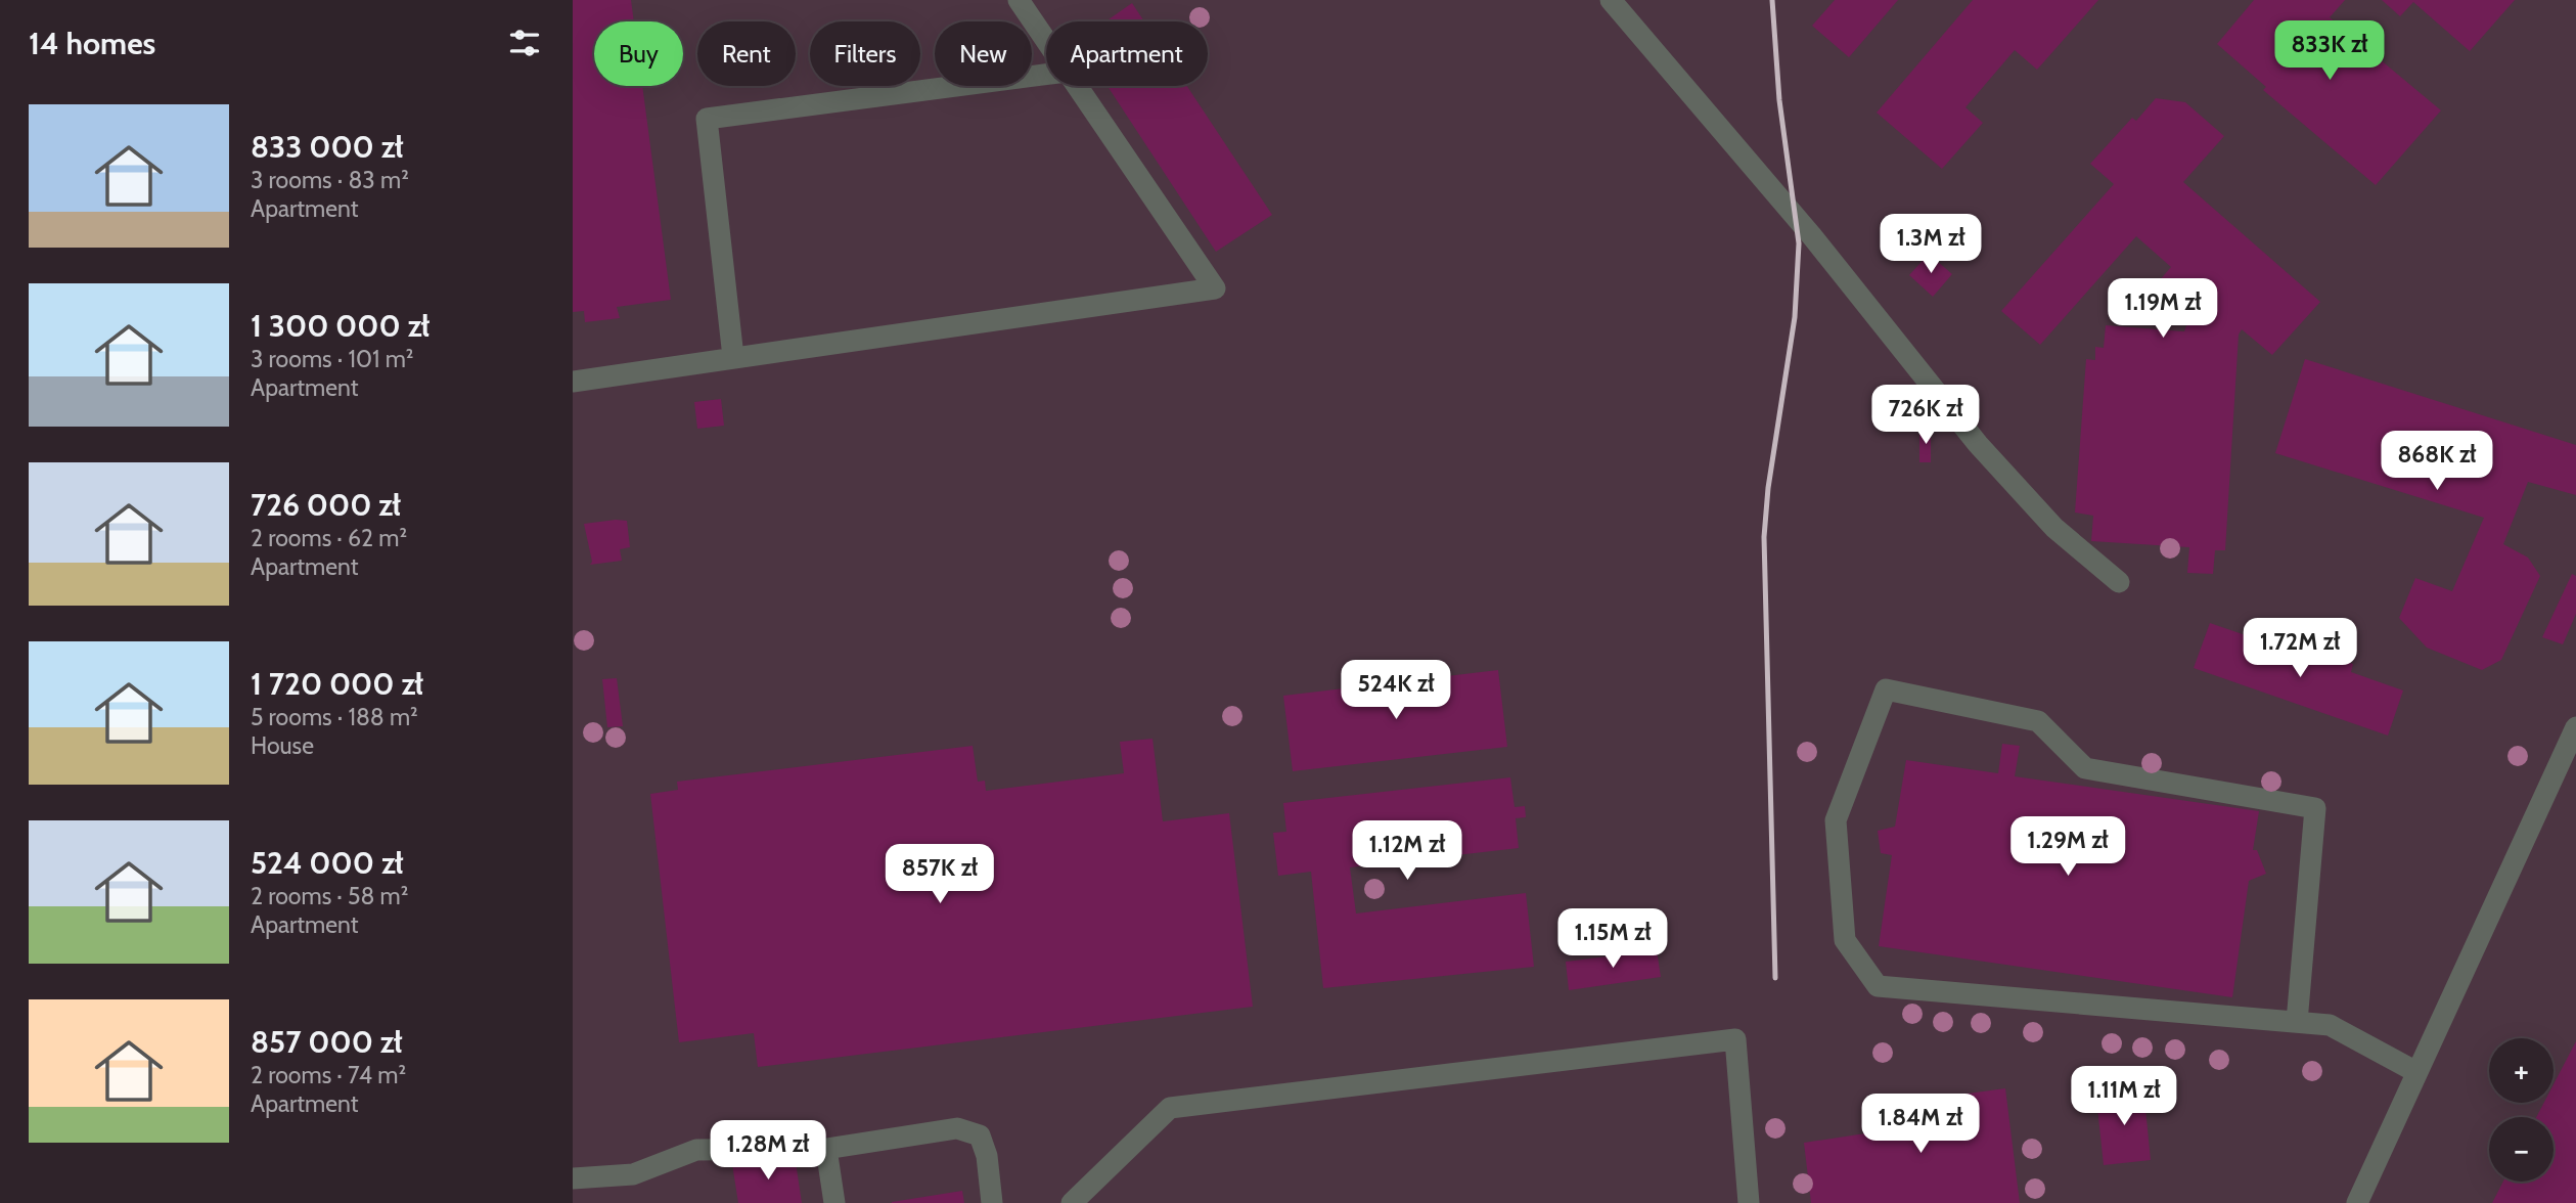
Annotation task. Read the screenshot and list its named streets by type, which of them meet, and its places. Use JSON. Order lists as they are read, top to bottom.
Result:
{
  "page": {
    "heading": "14 homes",
    "price": [
      "833K zł",
      "1.3M zł",
      "1.19M zł",
      "726K zł",
      "868K zł",
      "1.72M zł",
      "524K zł",
      "1.29M zł",
      "1.12M zł",
      "857K zł",
      "1.15M zł",
      "1.11M zł",
      "1.84M zł",
      "1.28M zł"
    ],
    "chip": [
      "Buy",
      "Rent",
      "Filters",
      "New",
      "Apartment"
    ],
    "list": [
      {
        "name": "833 000 zł",
        "note": "3 rooms · 83 m² · Apartment"
      },
      {
        "name": "1 300 000 zł",
        "note": "3 rooms · 101 m² · Apartment"
      },
      {
        "name": "726 000 zł",
        "note": "2 rooms · 62 m² · Apartment"
      },
      {
        "name": "1 720 000 zł",
        "note": "5 rooms · 188 m² · House"
      },
      {
        "name": "524 000 zł",
        "note": "2 rooms · 58 m² · Apartment"
      },
      {
        "name": "857 000 zł",
        "note": "2 rooms · 74 m² · Apartment"
      }
    ],
    "map_buttons": ["+", "−"]
  }
}
